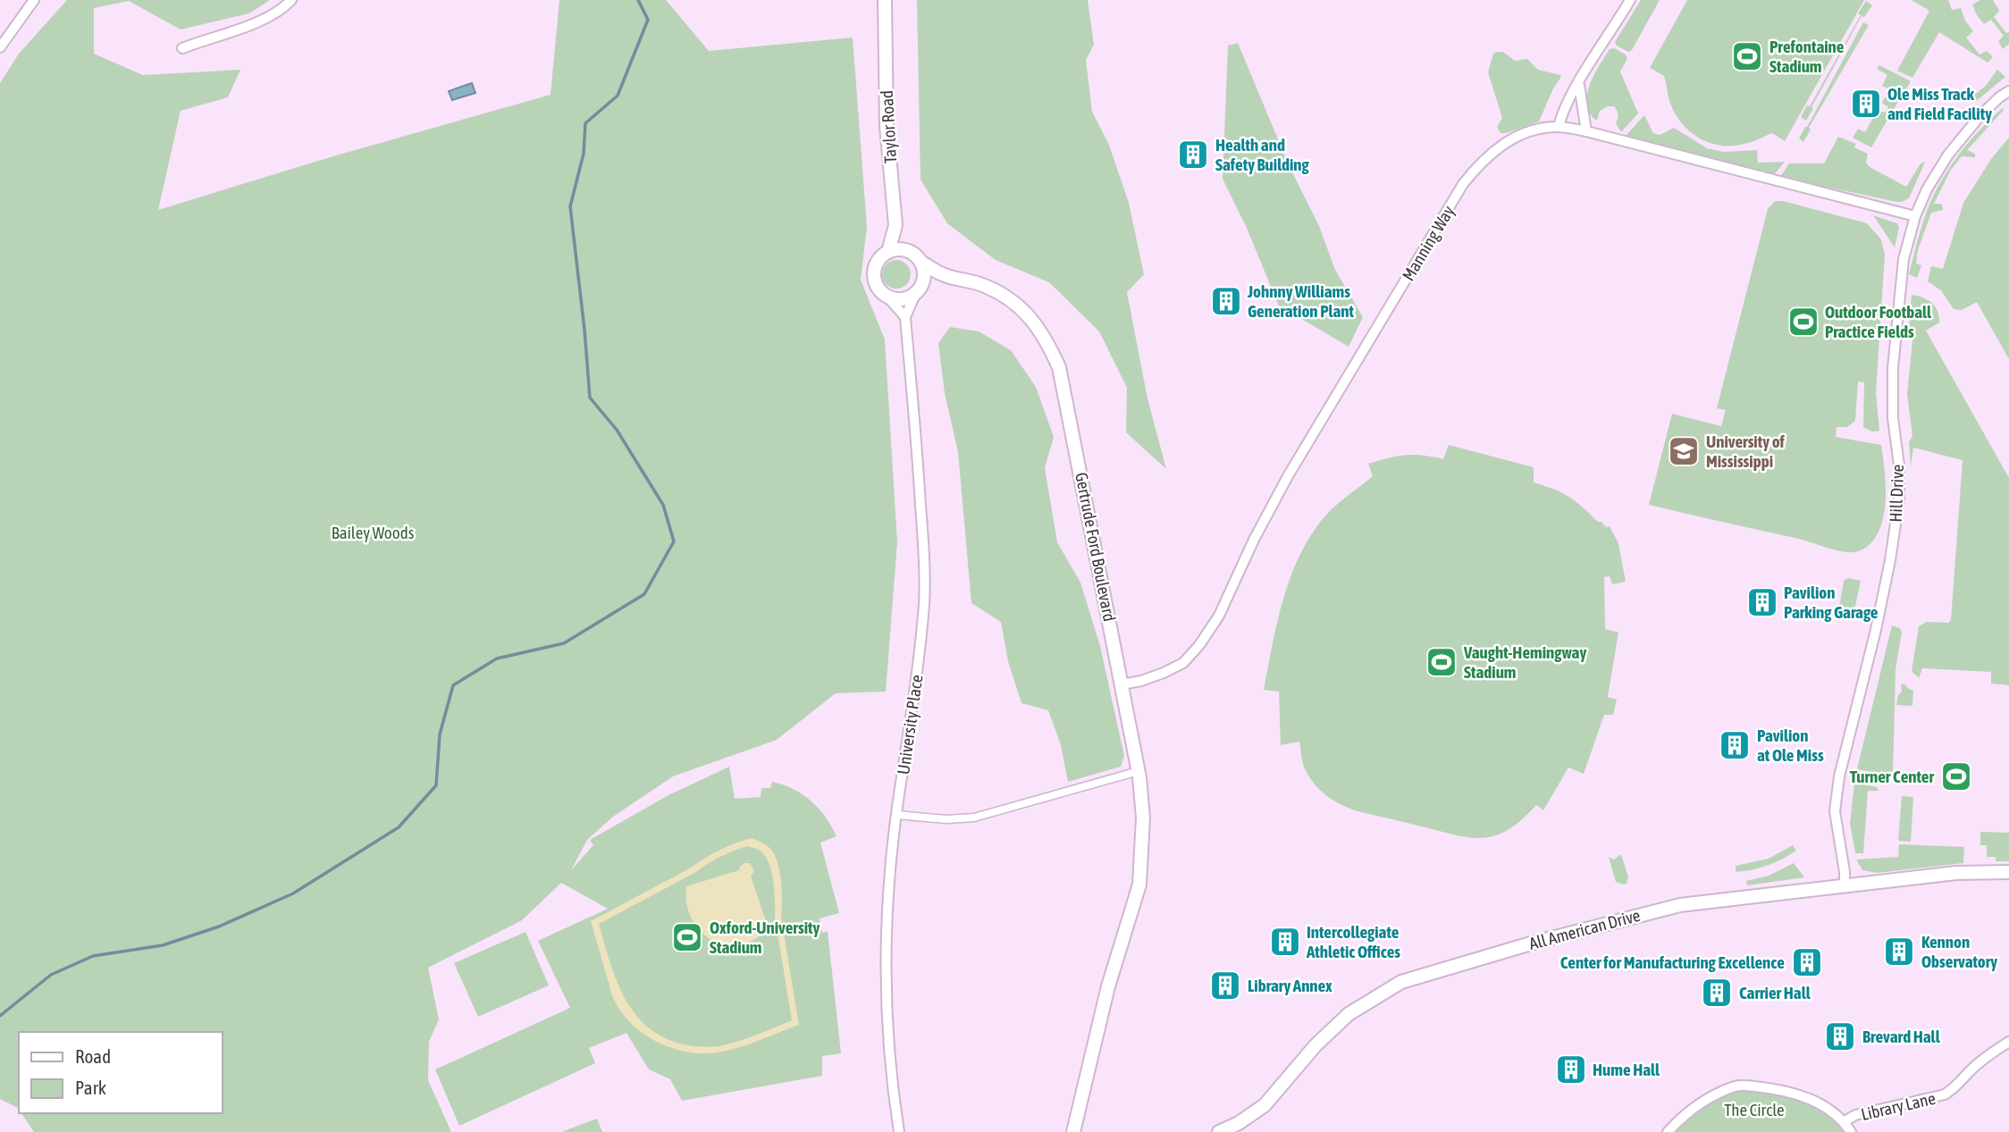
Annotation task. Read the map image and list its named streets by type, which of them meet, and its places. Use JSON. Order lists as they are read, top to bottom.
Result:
{
  "streets": {
    "street": [
      "Taylor Road",
      "Manning Way",
      "Hill Drive",
      "Gertrude Ford Boulevard",
      "University Place",
      "All American Drive",
      "Library Lane"
    ]
  },
  "crossings": [
    ["Taylor Road", "Gertrude Ford Boulevard"],
    ["Taylor Road", "University Place"],
    ["Manning Way", "Hill Drive"],
    ["Manning Way", "Gertrude Ford Boulevard"],
    ["Hill Drive", "All American Drive"],
    ["Gertrude Ford Boulevard", "University Place"]
  ],
  "parks": ["Bailey Woods", "The Circle"],
  "places": {
    "sports": [
      "Prefontaine Stadium",
      "Outdoor Football Practice Fields",
      "Vaught-Hemingway Stadium",
      "Turner Center",
      "Oxford-University Stadium"
    ],
    "building": [
      "Ole Miss Track and Field Facility",
      "Health and Safety Building",
      "Johnny Williams Generation Plant",
      "Pavilion Parking Garage",
      "Pavilion at Ole Miss",
      "Intercollegiate Athletic Offices",
      "Kennon Observatory",
      "Center for Manufacturing Excellence",
      "Library Annex",
      "Carrier Hall",
      "Brevard Hall",
      "Hume Hall"
    ],
    "school or university": ["University of Mississippi"]
  },
  "legend": ["Road", "Park"]
}
